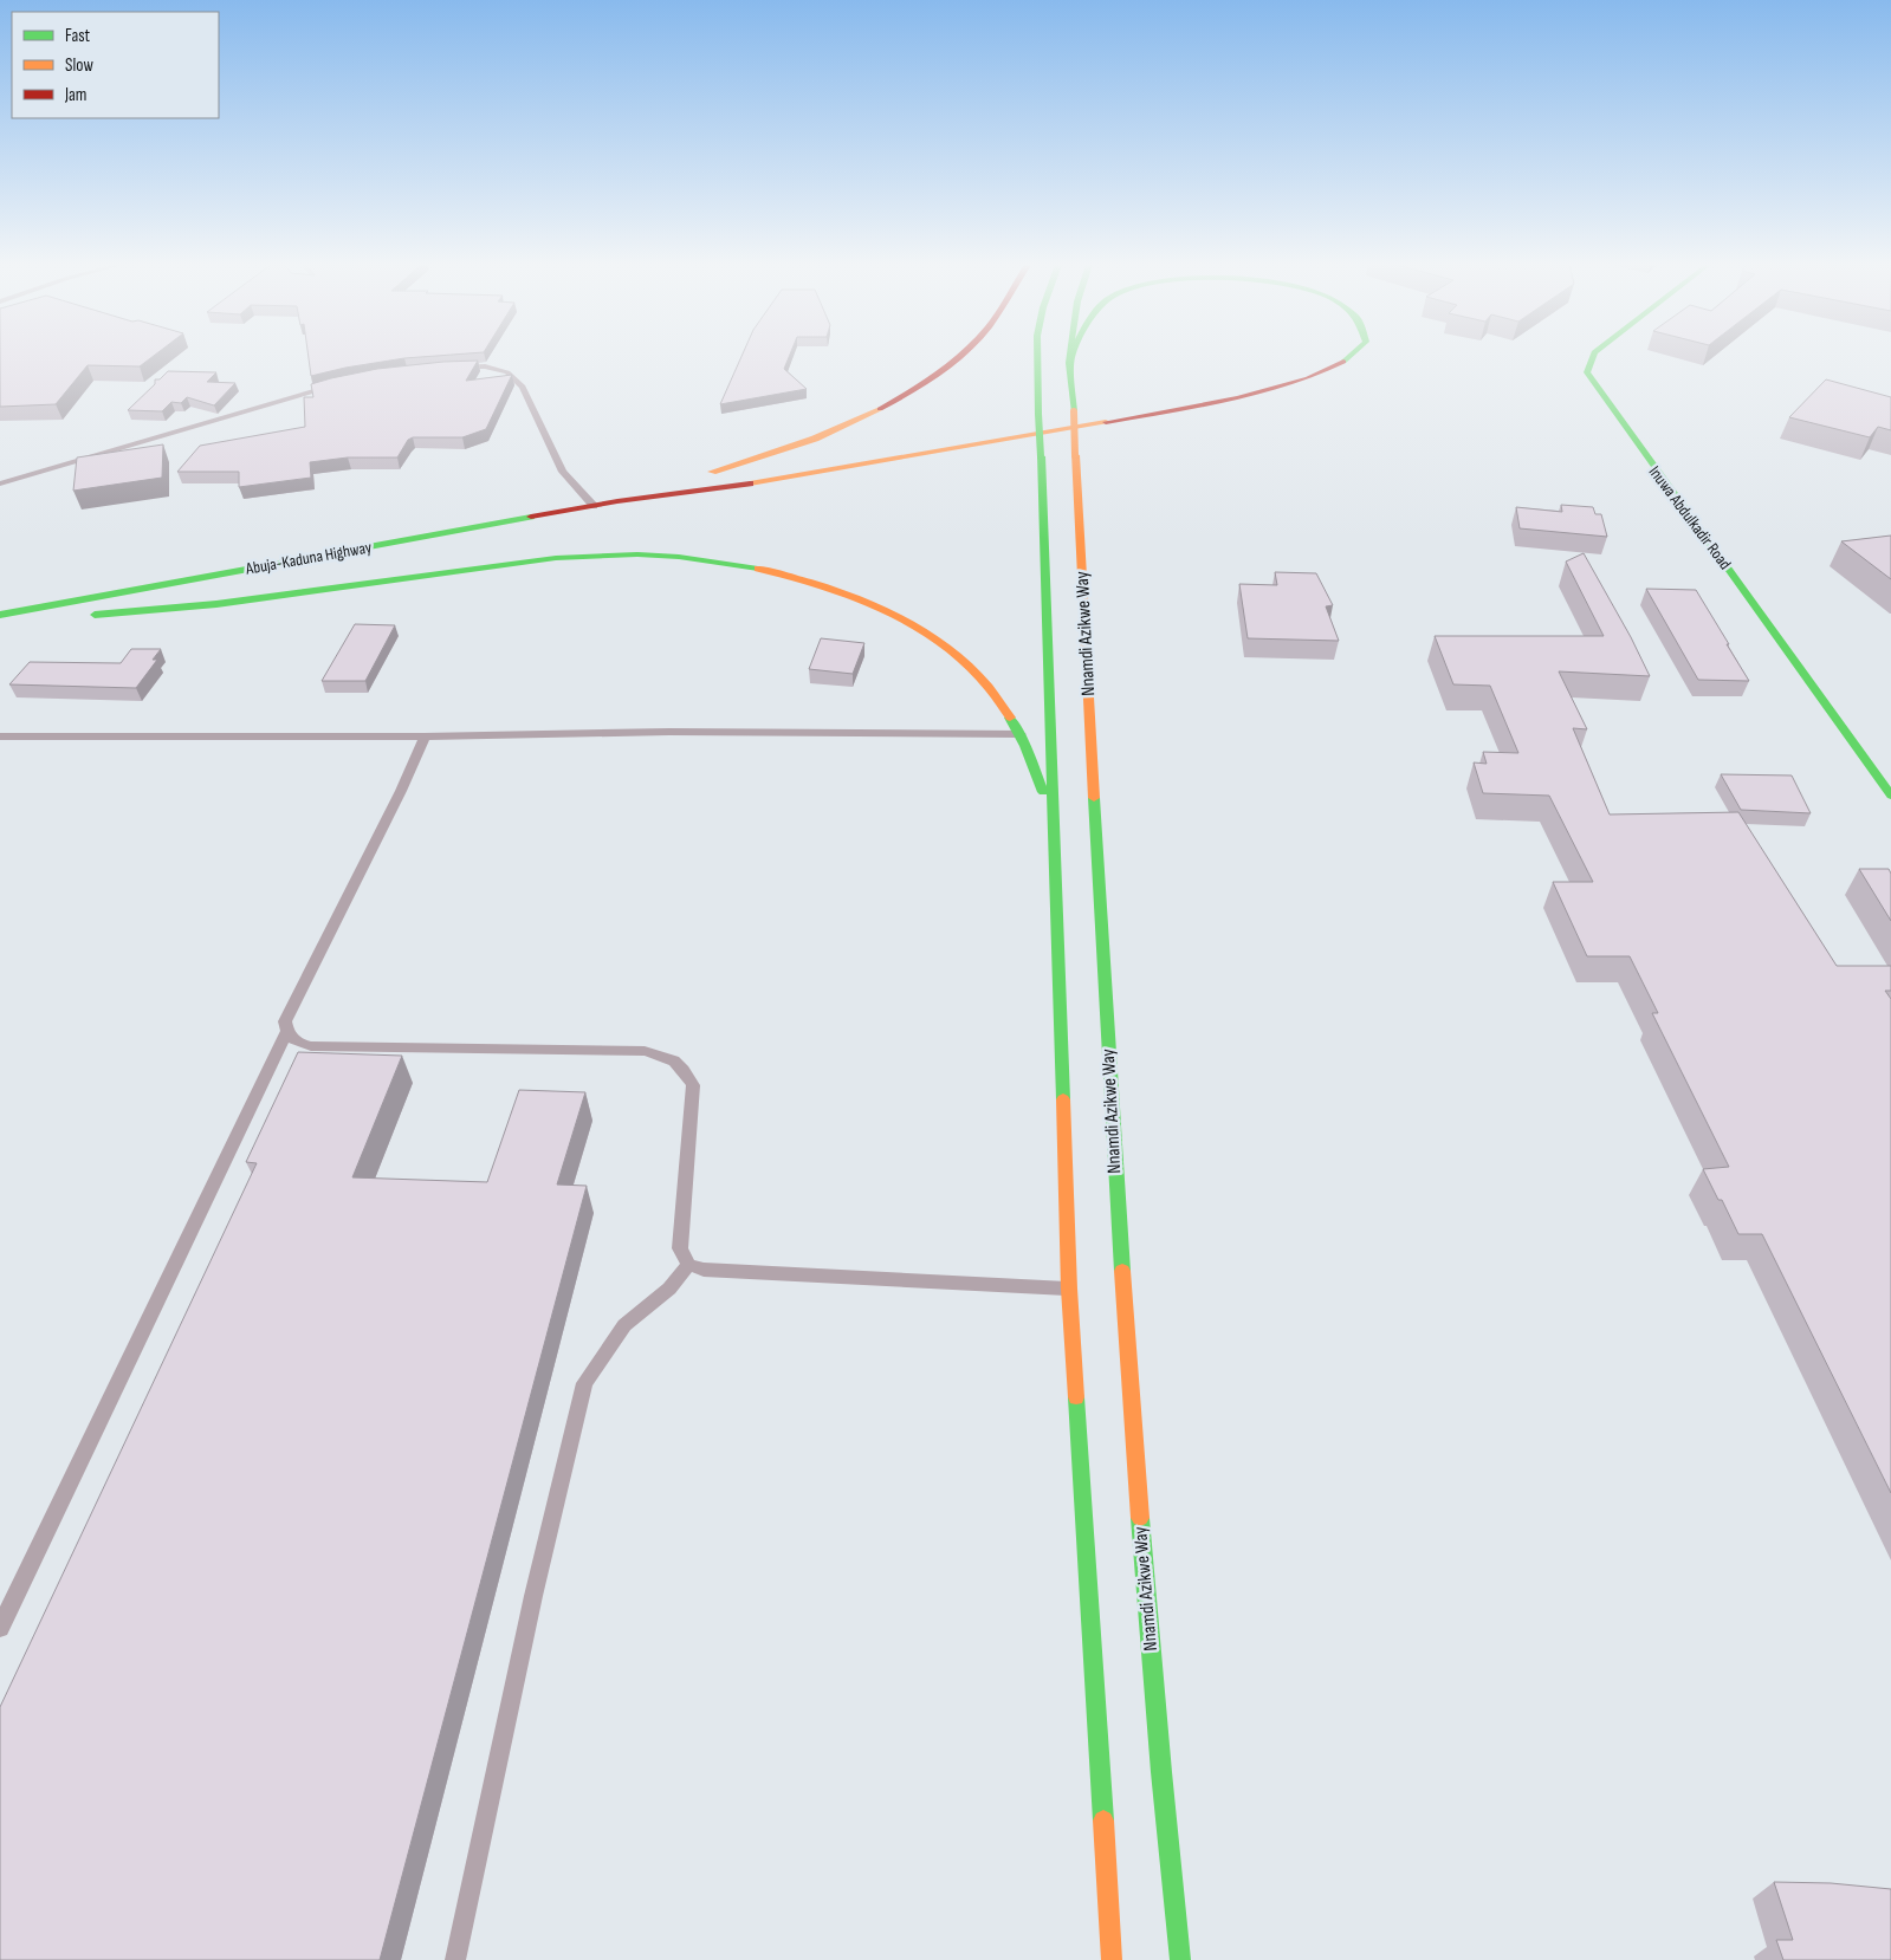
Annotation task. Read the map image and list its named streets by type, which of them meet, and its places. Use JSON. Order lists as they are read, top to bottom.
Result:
{
  "streets": {
    "main road": ["Inuwa Abdulkadir Road", "Abuja-Kaduna Highway", "Nnamdi Azikwe Way"]
  },
  "legend": ["Fast", "Slow", "Jam"]
}
